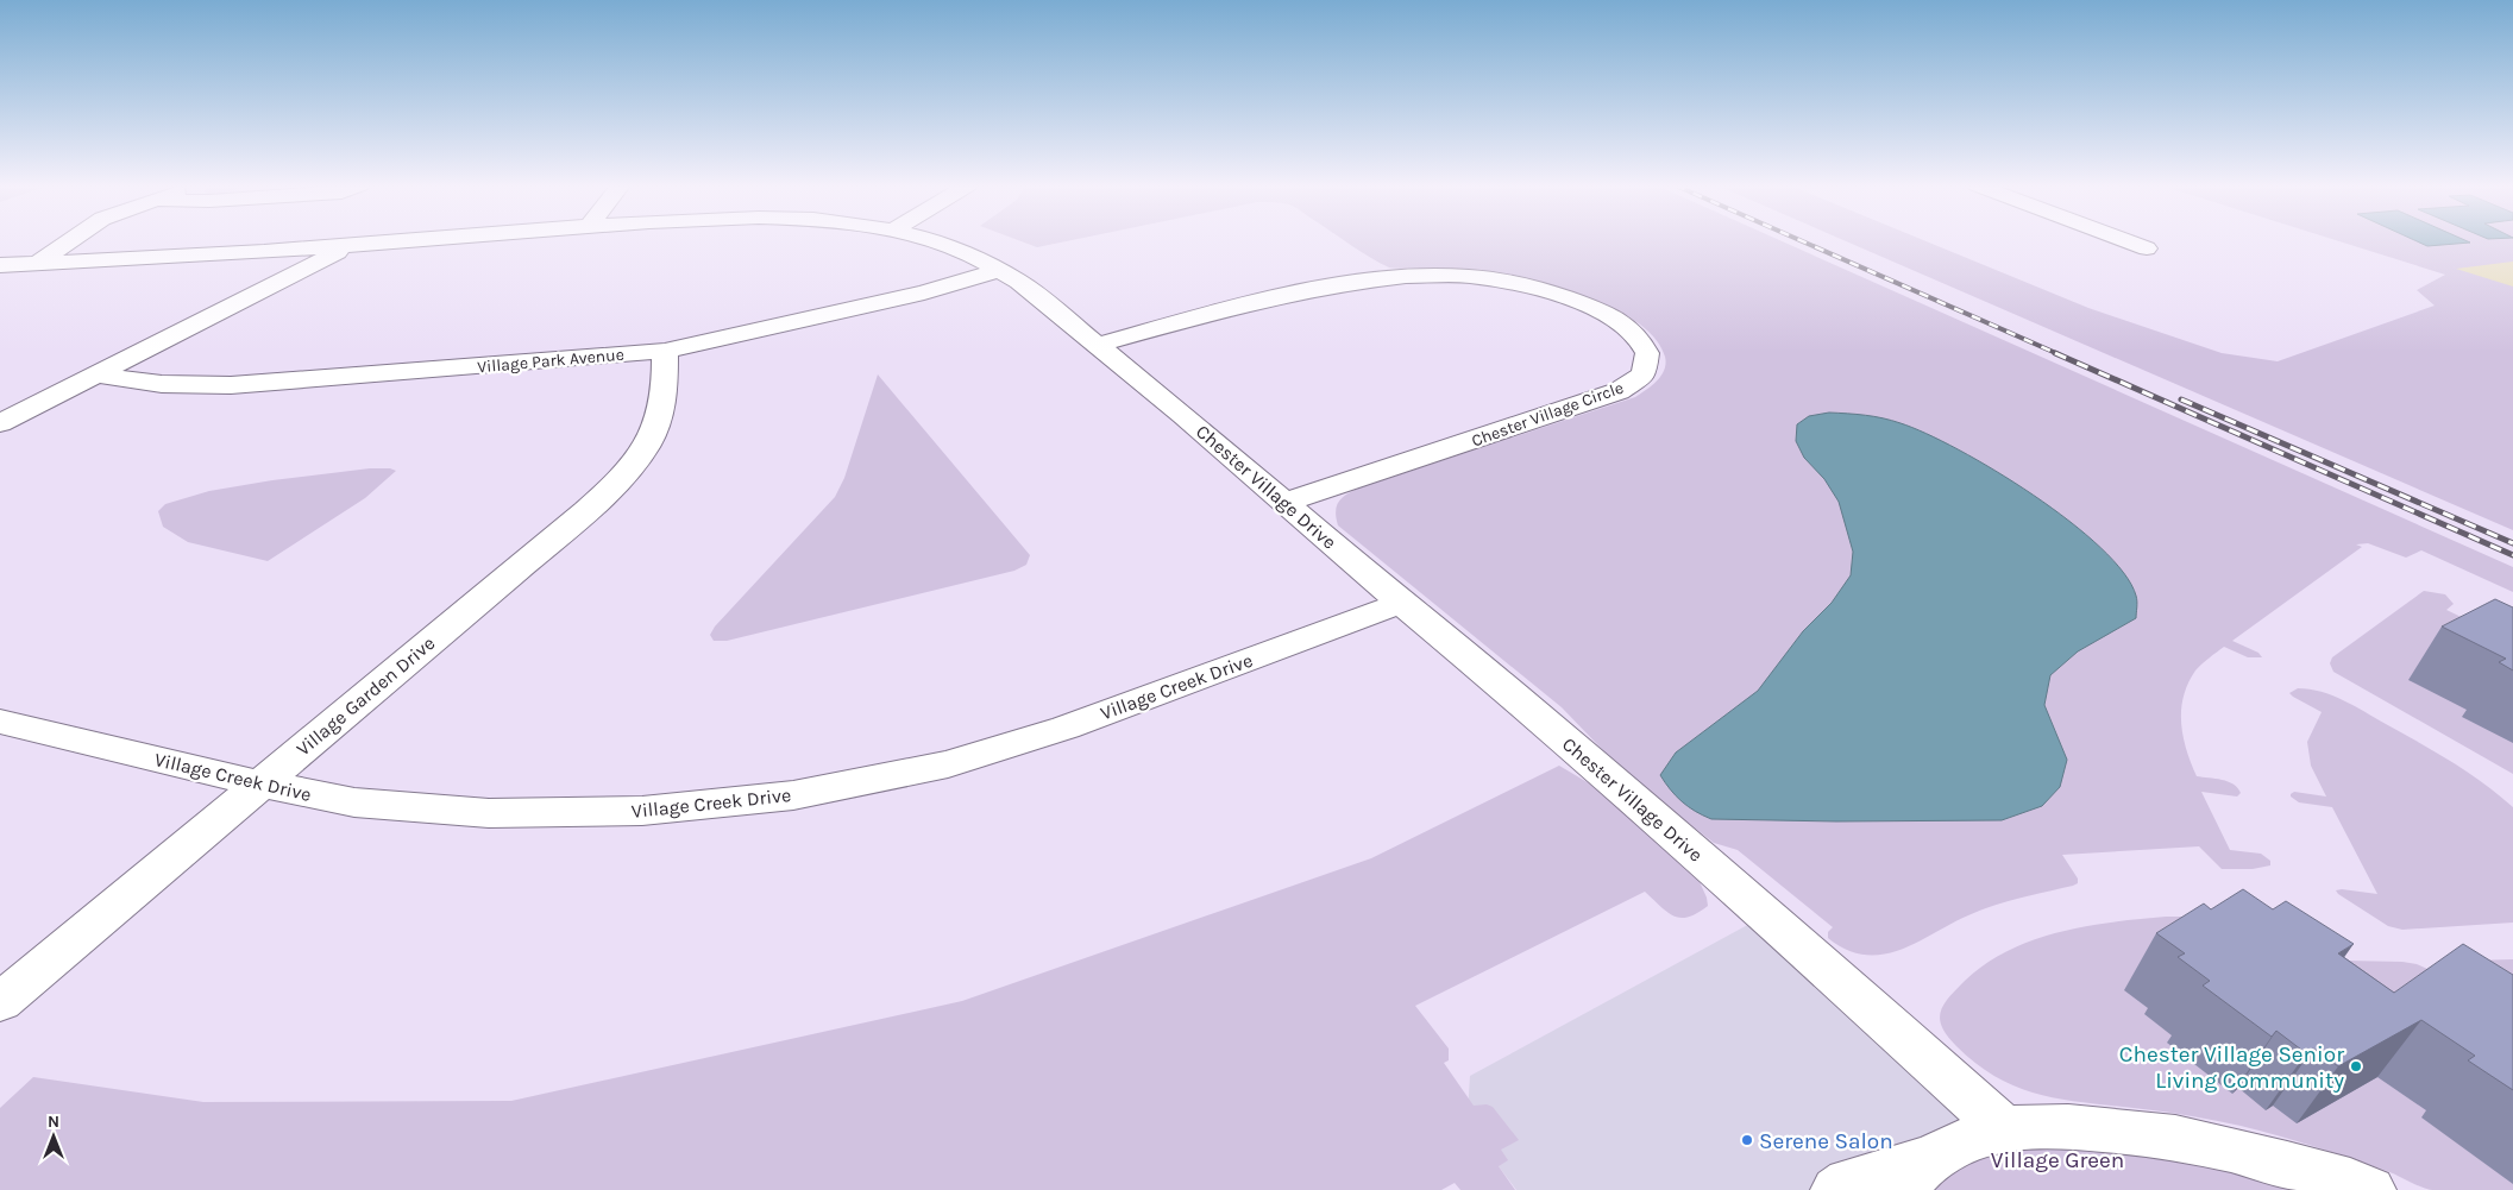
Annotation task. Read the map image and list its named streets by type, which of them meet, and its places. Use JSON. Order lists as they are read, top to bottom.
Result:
{
  "streets": {
    "street": [
      "Village Park Avenue",
      "Chester Village Circle",
      "Chester Village Drive",
      "Village Creek Drive",
      "Village Garden Drive"
    ]
  },
  "crossings": [
    ["Village Park Avenue", "Chester Village Drive"],
    ["Village Park Avenue", "Village Garden Drive"],
    ["Chester Village Circle", "Chester Village Drive"],
    ["Chester Village Drive", "Village Creek Drive"],
    ["Village Creek Drive", "Village Garden Drive"]
  ],
  "parks": ["Village Green"],
  "places": ["Chester Village Senior Living Community", "Serene Salon"],
  "north": "top"
}
